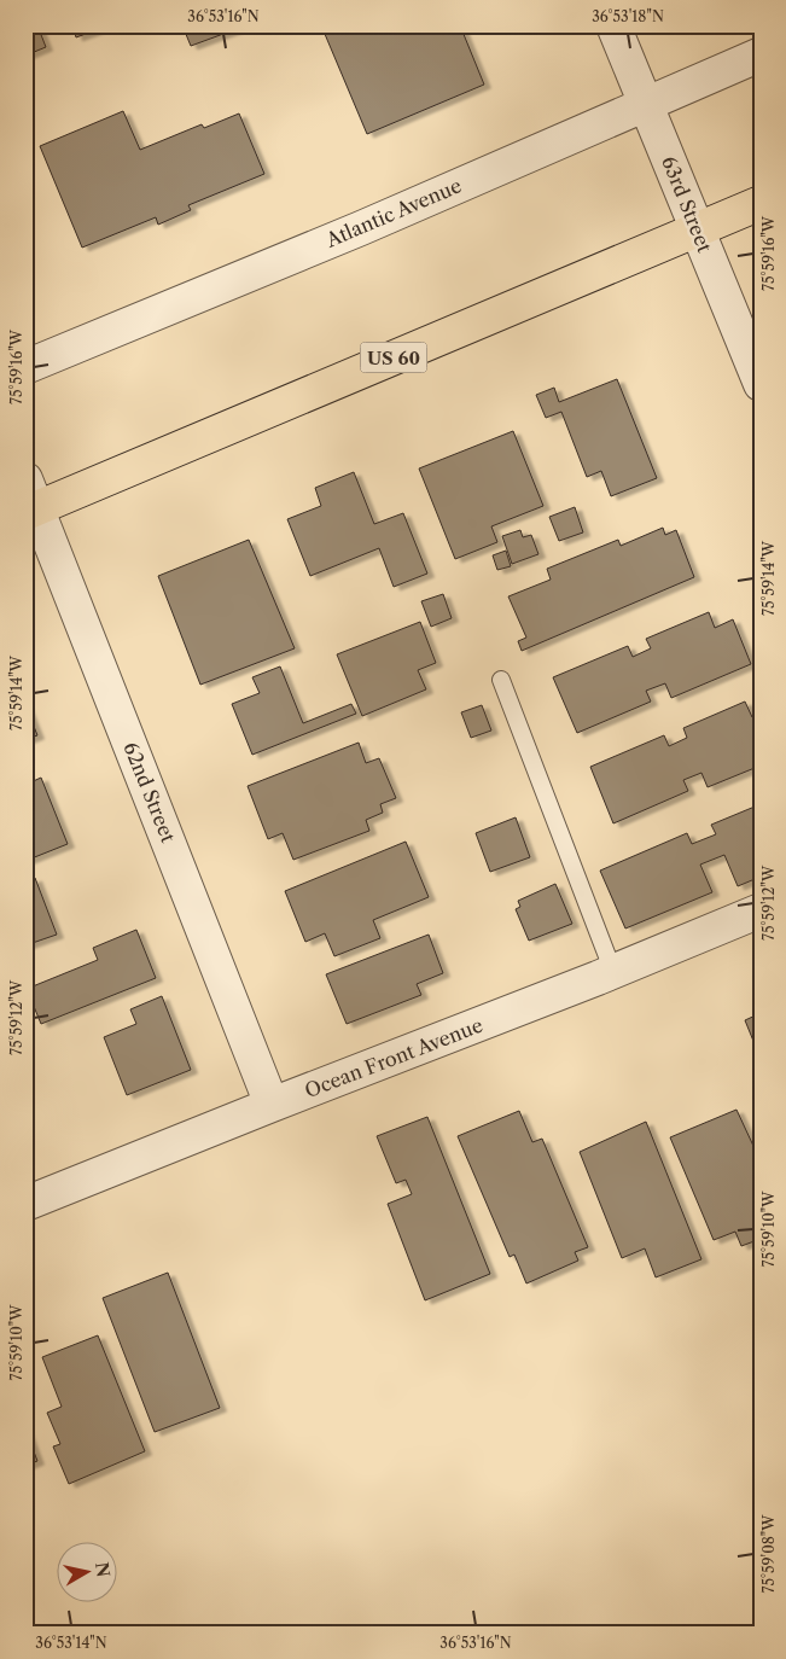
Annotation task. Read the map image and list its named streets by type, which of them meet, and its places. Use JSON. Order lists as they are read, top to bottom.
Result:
{
  "streets": {
    "highway": ["US 60"],
    "street": [
      "63rd Street",
      "Atlantic Avenue",
      "62nd Street",
      "Ocean Front Avenue"
    ]
  },
  "crossings": [
    ["63rd Street", "Atlantic Avenue"],
    ["63rd Street", "US 60"],
    ["US 60", "62nd Street"],
    ["62nd Street", "Ocean Front Avenue"]
  ],
  "north": "right",
  "coordinates": [
    "36°53'16\"N",
    "36°53'18\"N",
    "75°59'16\"W",
    "75°59'14\"W",
    "75°59'12\"W",
    "75°59'10\"W",
    "75°59'08\"W",
    "36°53'14\"N"
  ]
}
